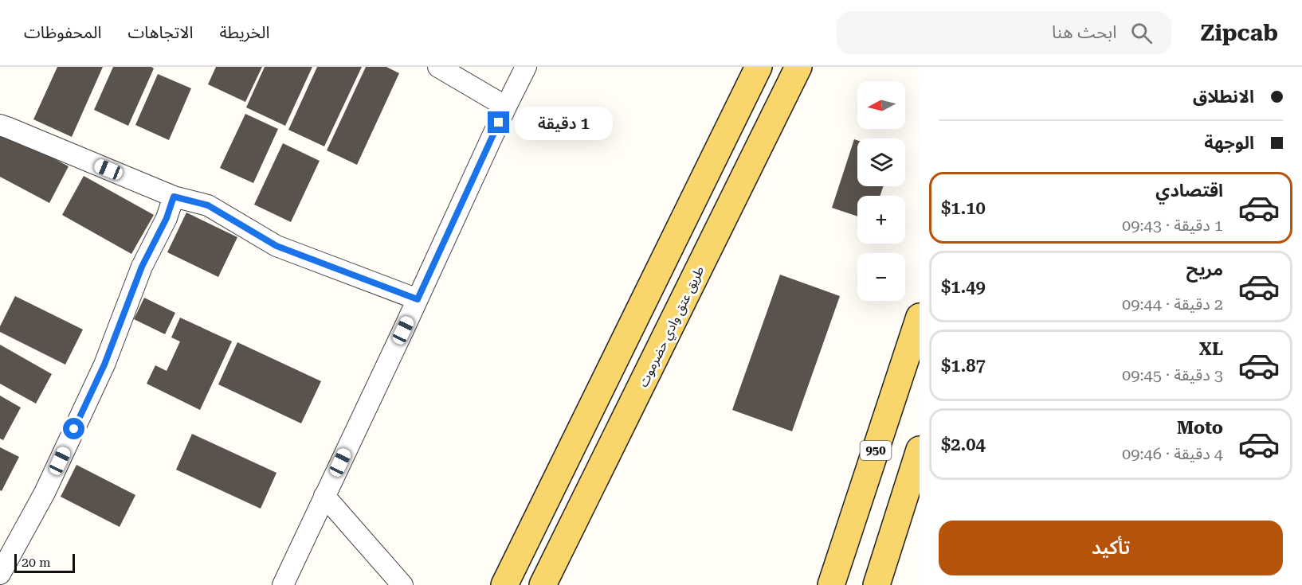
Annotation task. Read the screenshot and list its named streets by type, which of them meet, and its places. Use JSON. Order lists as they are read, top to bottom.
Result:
{
  "streets": {
    "main road": ["طريق عتق وادي حضرموت", "950"]
  },
  "scale_bar": "20 m",
  "north": "left",
  "page": {
    "header": "Zipcab",
    "search": "ابحث هنا",
    "nav": ["الخريطة", "الاتجاهات", "المحفوظات"],
    "banner": ["الانطلاق", "الوجهة"],
    "map_buttons": ["+", "−"],
    "bubble": "1 دقيقة",
    "list": [
      {
        "name": "اقتصادي",
        "note": "1 دقيقة · 09:43",
        "value": "$1.10"
      },
      {
        "name": "مريح",
        "note": "2 دقيقة · 09:44",
        "value": "$1.49"
      },
      {
        "name": "XL",
        "note": "3 دقيقة · 09:45",
        "value": "$1.87"
      },
      {
        "name": "Moto",
        "note": "4 دقيقة · 09:46",
        "value": "$2.04"
      }
    ],
    "buttons": "تأكيد",
    "scale": "20 m"
  }
}
